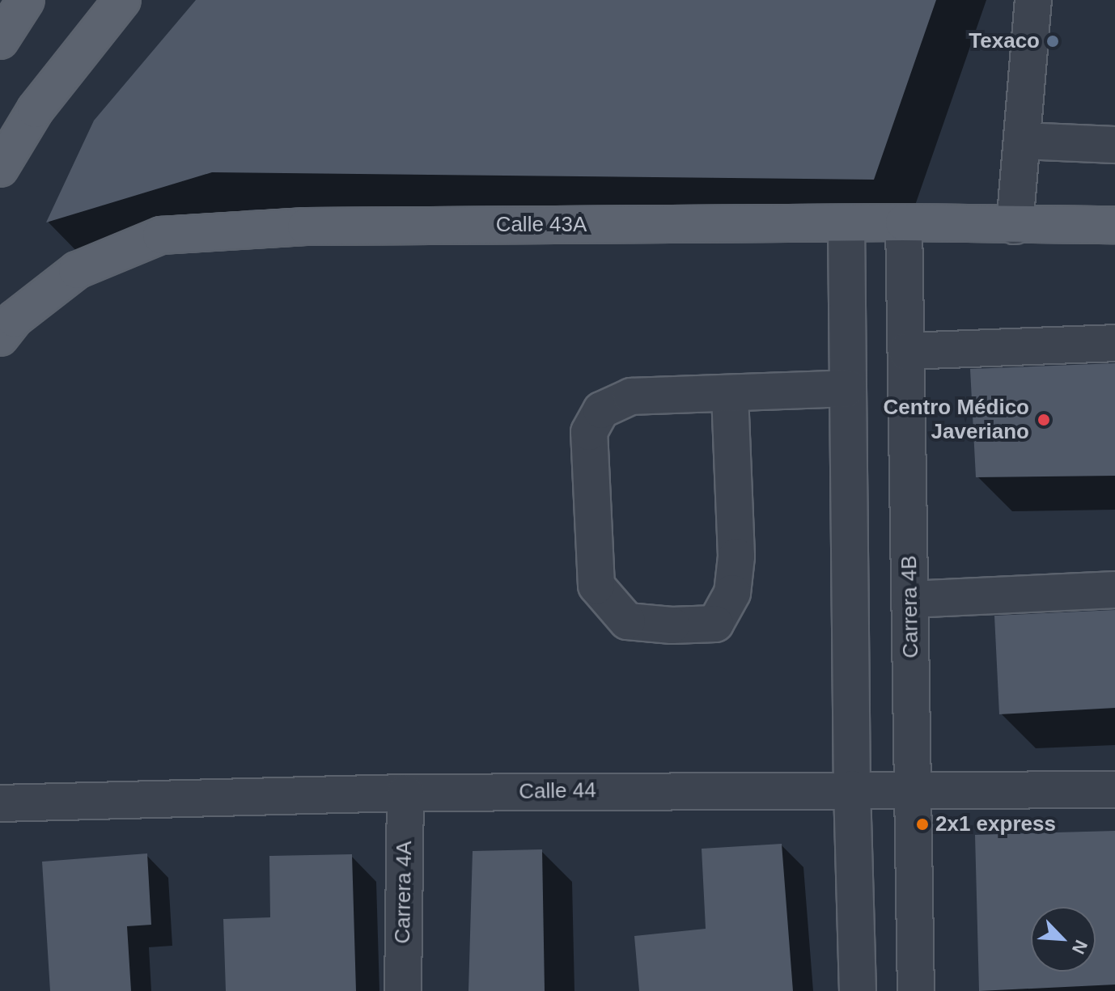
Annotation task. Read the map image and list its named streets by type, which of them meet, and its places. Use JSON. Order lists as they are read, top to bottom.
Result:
{
  "streets": {
    "main road": ["Calle 43A"],
    "street": ["Carrera 4B", "Calle 44", "Carrera 4A"]
  },
  "crossings": [
    ["Calle 43A", "Carrera 4B"],
    ["Carrera 4B", "Calle 44"],
    ["Calle 44", "Carrera 4A"]
  ],
  "places": ["Texaco", "Centro Médico Javeriano", "2x1 express"],
  "north": "bottom right"
}
